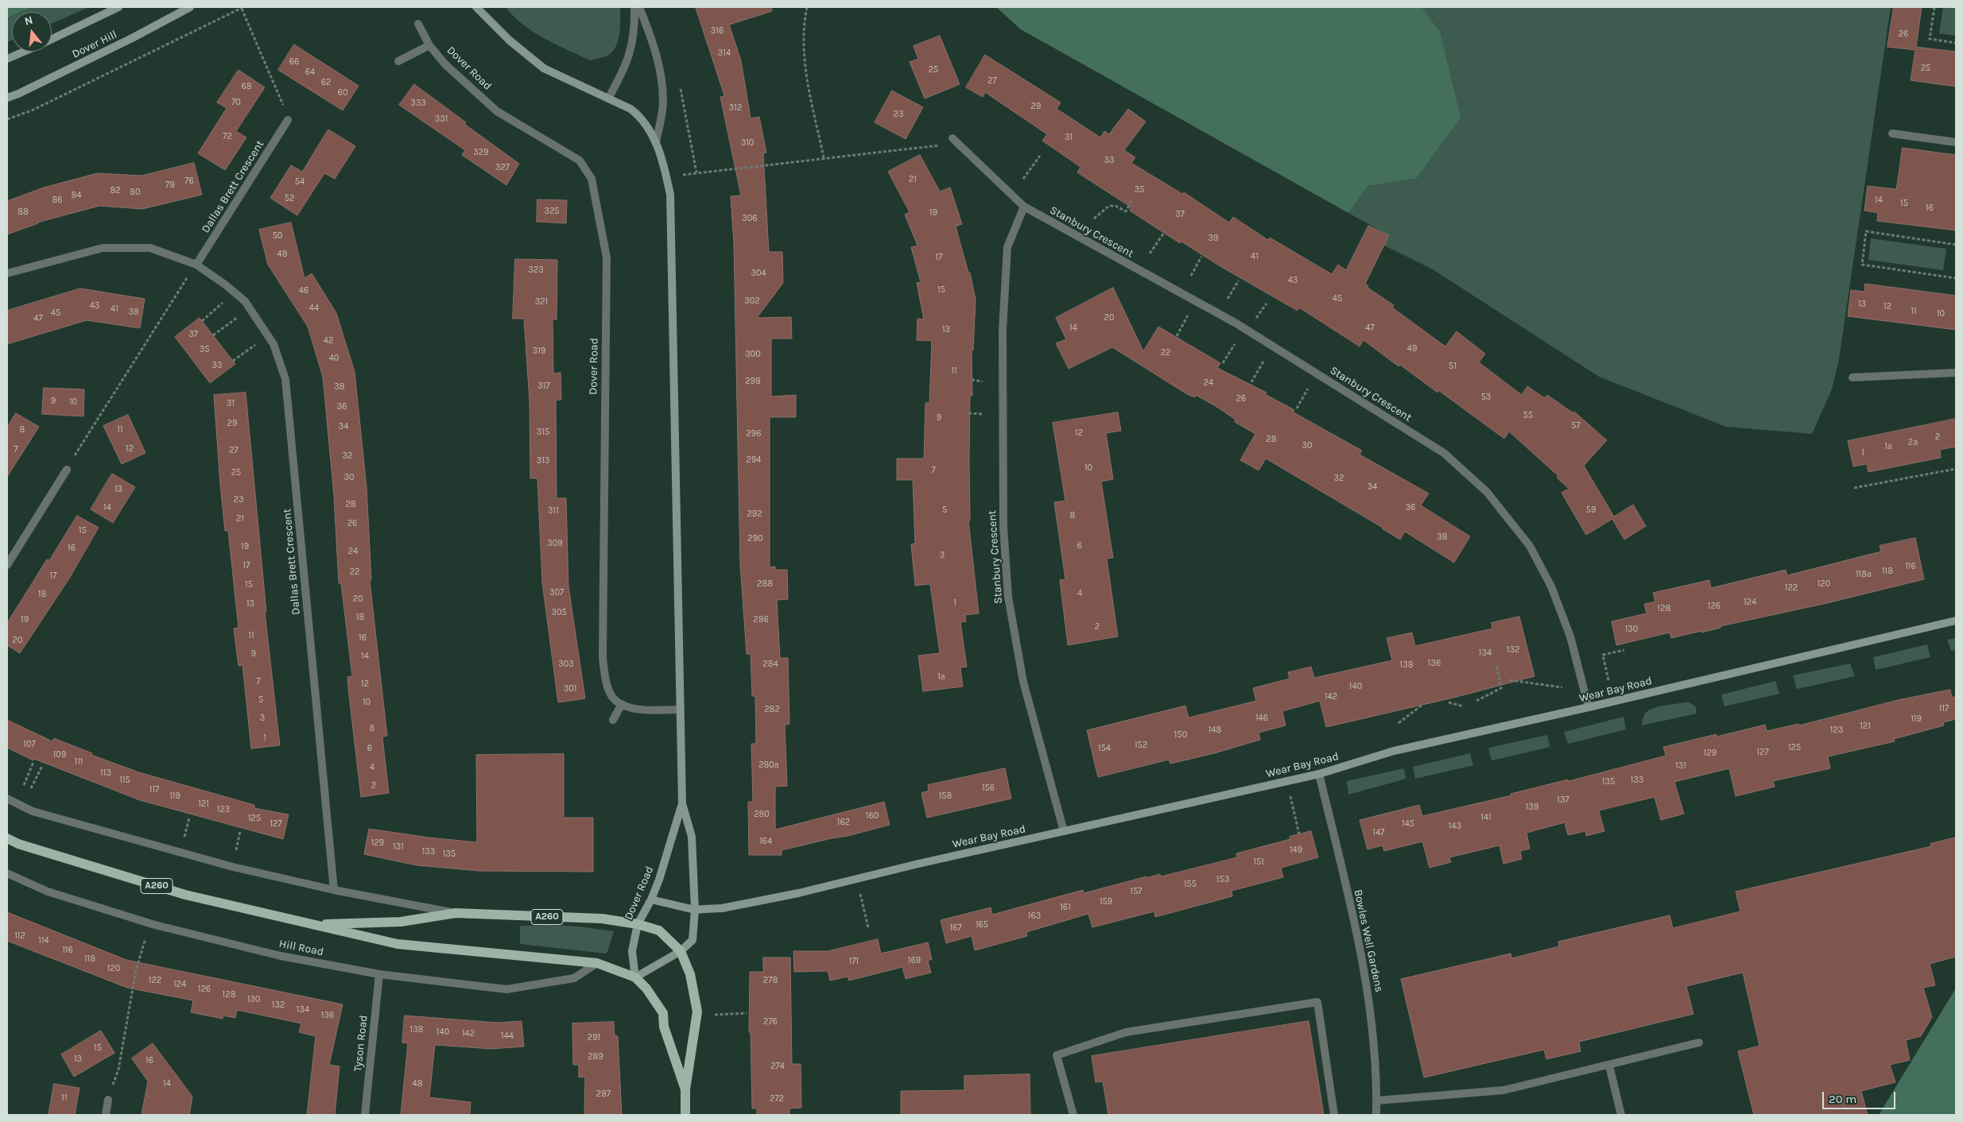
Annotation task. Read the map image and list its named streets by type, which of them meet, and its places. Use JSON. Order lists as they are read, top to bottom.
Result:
{
  "streets": {
    "main road": ["A260"],
    "street": [
      "Dover Hill",
      "Dover Road",
      "Dallas Brett Crescent",
      "Stanbury Crescent",
      "Wear Bay Road",
      "Bowles Well Gardens",
      "Hill Road",
      "Tyson Road"
    ]
  },
  "crossings": [
    ["Dover Road", "Wear Bay Road"],
    ["Dover Road", "A260"],
    ["Stanbury Crescent", "Wear Bay Road"],
    ["Wear Bay Road", "Bowles Well Gardens"],
    ["A260", "Hill Road"],
    ["Hill Road", "Tyson Road"]
  ],
  "house_numbers": [
    "316",
    "26",
    "314",
    "66",
    "25",
    "25",
    "64",
    "27",
    "62",
    "68",
    "60",
    "70",
    "333",
    "29",
    "312",
    "23",
    "331",
    "72",
    "31",
    "310",
    "329",
    "33",
    "327",
    "21",
    "76",
    "54",
    "78",
    "35",
    "82",
    "80",
    "84",
    "52",
    "86",
    "14",
    "15",
    "16",
    "325",
    "88",
    "19",
    "37",
    "306",
    "50",
    "39",
    "48",
    "41",
    "17",
    "323",
    "304",
    "43",
    "15",
    "46",
    "45",
    "302",
    "321",
    "13",
    "43",
    "12",
    "44",
    "41",
    "11",
    "39",
    "45",
    "10",
    "20",
    "47",
    "14",
    "47",
    "13",
    "37",
    "42",
    "49",
    "35",
    "319",
    "22",
    "300",
    "40",
    "33",
    "51",
    "11",
    "298",
    "24",
    "317",
    "38",
    "53",
    "26",
    "9",
    "10",
    "31",
    "36",
    "55",
    "9",
    "29",
    "57",
    "34",
    "8",
    "11",
    "315",
    "12",
    "296",
    "2",
    "28",
    "2a",
    "30",
    "1a",
    "12",
    "7",
    "27",
    "1",
    "32",
    "294",
    "313",
    "10",
    "7",
    "25",
    "30",
    "32",
    "34",
    "13",
    "23",
    "28",
    "14",
    "36",
    "5",
    "59",
    "311",
    "292",
    "8",
    "21",
    "26",
    "15",
    "38",
    "290",
    "309",
    "6",
    "19",
    "16",
    "24",
    "3",
    "17",
    "116",
    "118",
    "22",
    "118a",
    "17",
    "288",
    "120",
    "15",
    "122",
    "307",
    "4",
    "18",
    "20",
    "124",
    "1",
    "13",
    "126",
    "128",
    "305",
    "18",
    "19",
    "286",
    "2",
    "130",
    "11",
    "16",
    "20",
    "132",
    "134",
    "9",
    "14",
    "136",
    "303",
    "284",
    "138",
    "1a",
    "7",
    "12",
    "140",
    "301",
    "142",
    "5",
    "10",
    "117",
    "282",
    "3",
    "146",
    "119",
    "121",
    "8",
    "148",
    "123",
    "150",
    "1",
    "107",
    "152",
    "125",
    "6",
    "154",
    "127",
    "129",
    "109",
    "111",
    "280a",
    "131",
    "4",
    "113",
    "115",
    "133",
    "135",
    "2",
    "156",
    "117",
    "119",
    "158",
    "137",
    "121",
    "139",
    "123",
    "280",
    "160",
    "141",
    "125",
    "162",
    "127",
    "145",
    "143",
    "147",
    "164",
    "129",
    "131",
    "149",
    "133",
    "135",
    "151",
    "153",
    "155",
    "157",
    "159",
    "161",
    "163",
    "165",
    "167",
    "112",
    "114",
    "116",
    "118",
    "169",
    "171",
    "120",
    "122",
    "278",
    "124",
    "126",
    "128",
    "130",
    "132",
    "134",
    "136",
    "276",
    "138",
    "140",
    "142",
    "144",
    "291",
    "15",
    "289",
    "13",
    "16",
    "274",
    "14",
    "48",
    "287",
    "11",
    "272"
  ],
  "scale_bar": "20 m",
  "north": "top"
}
